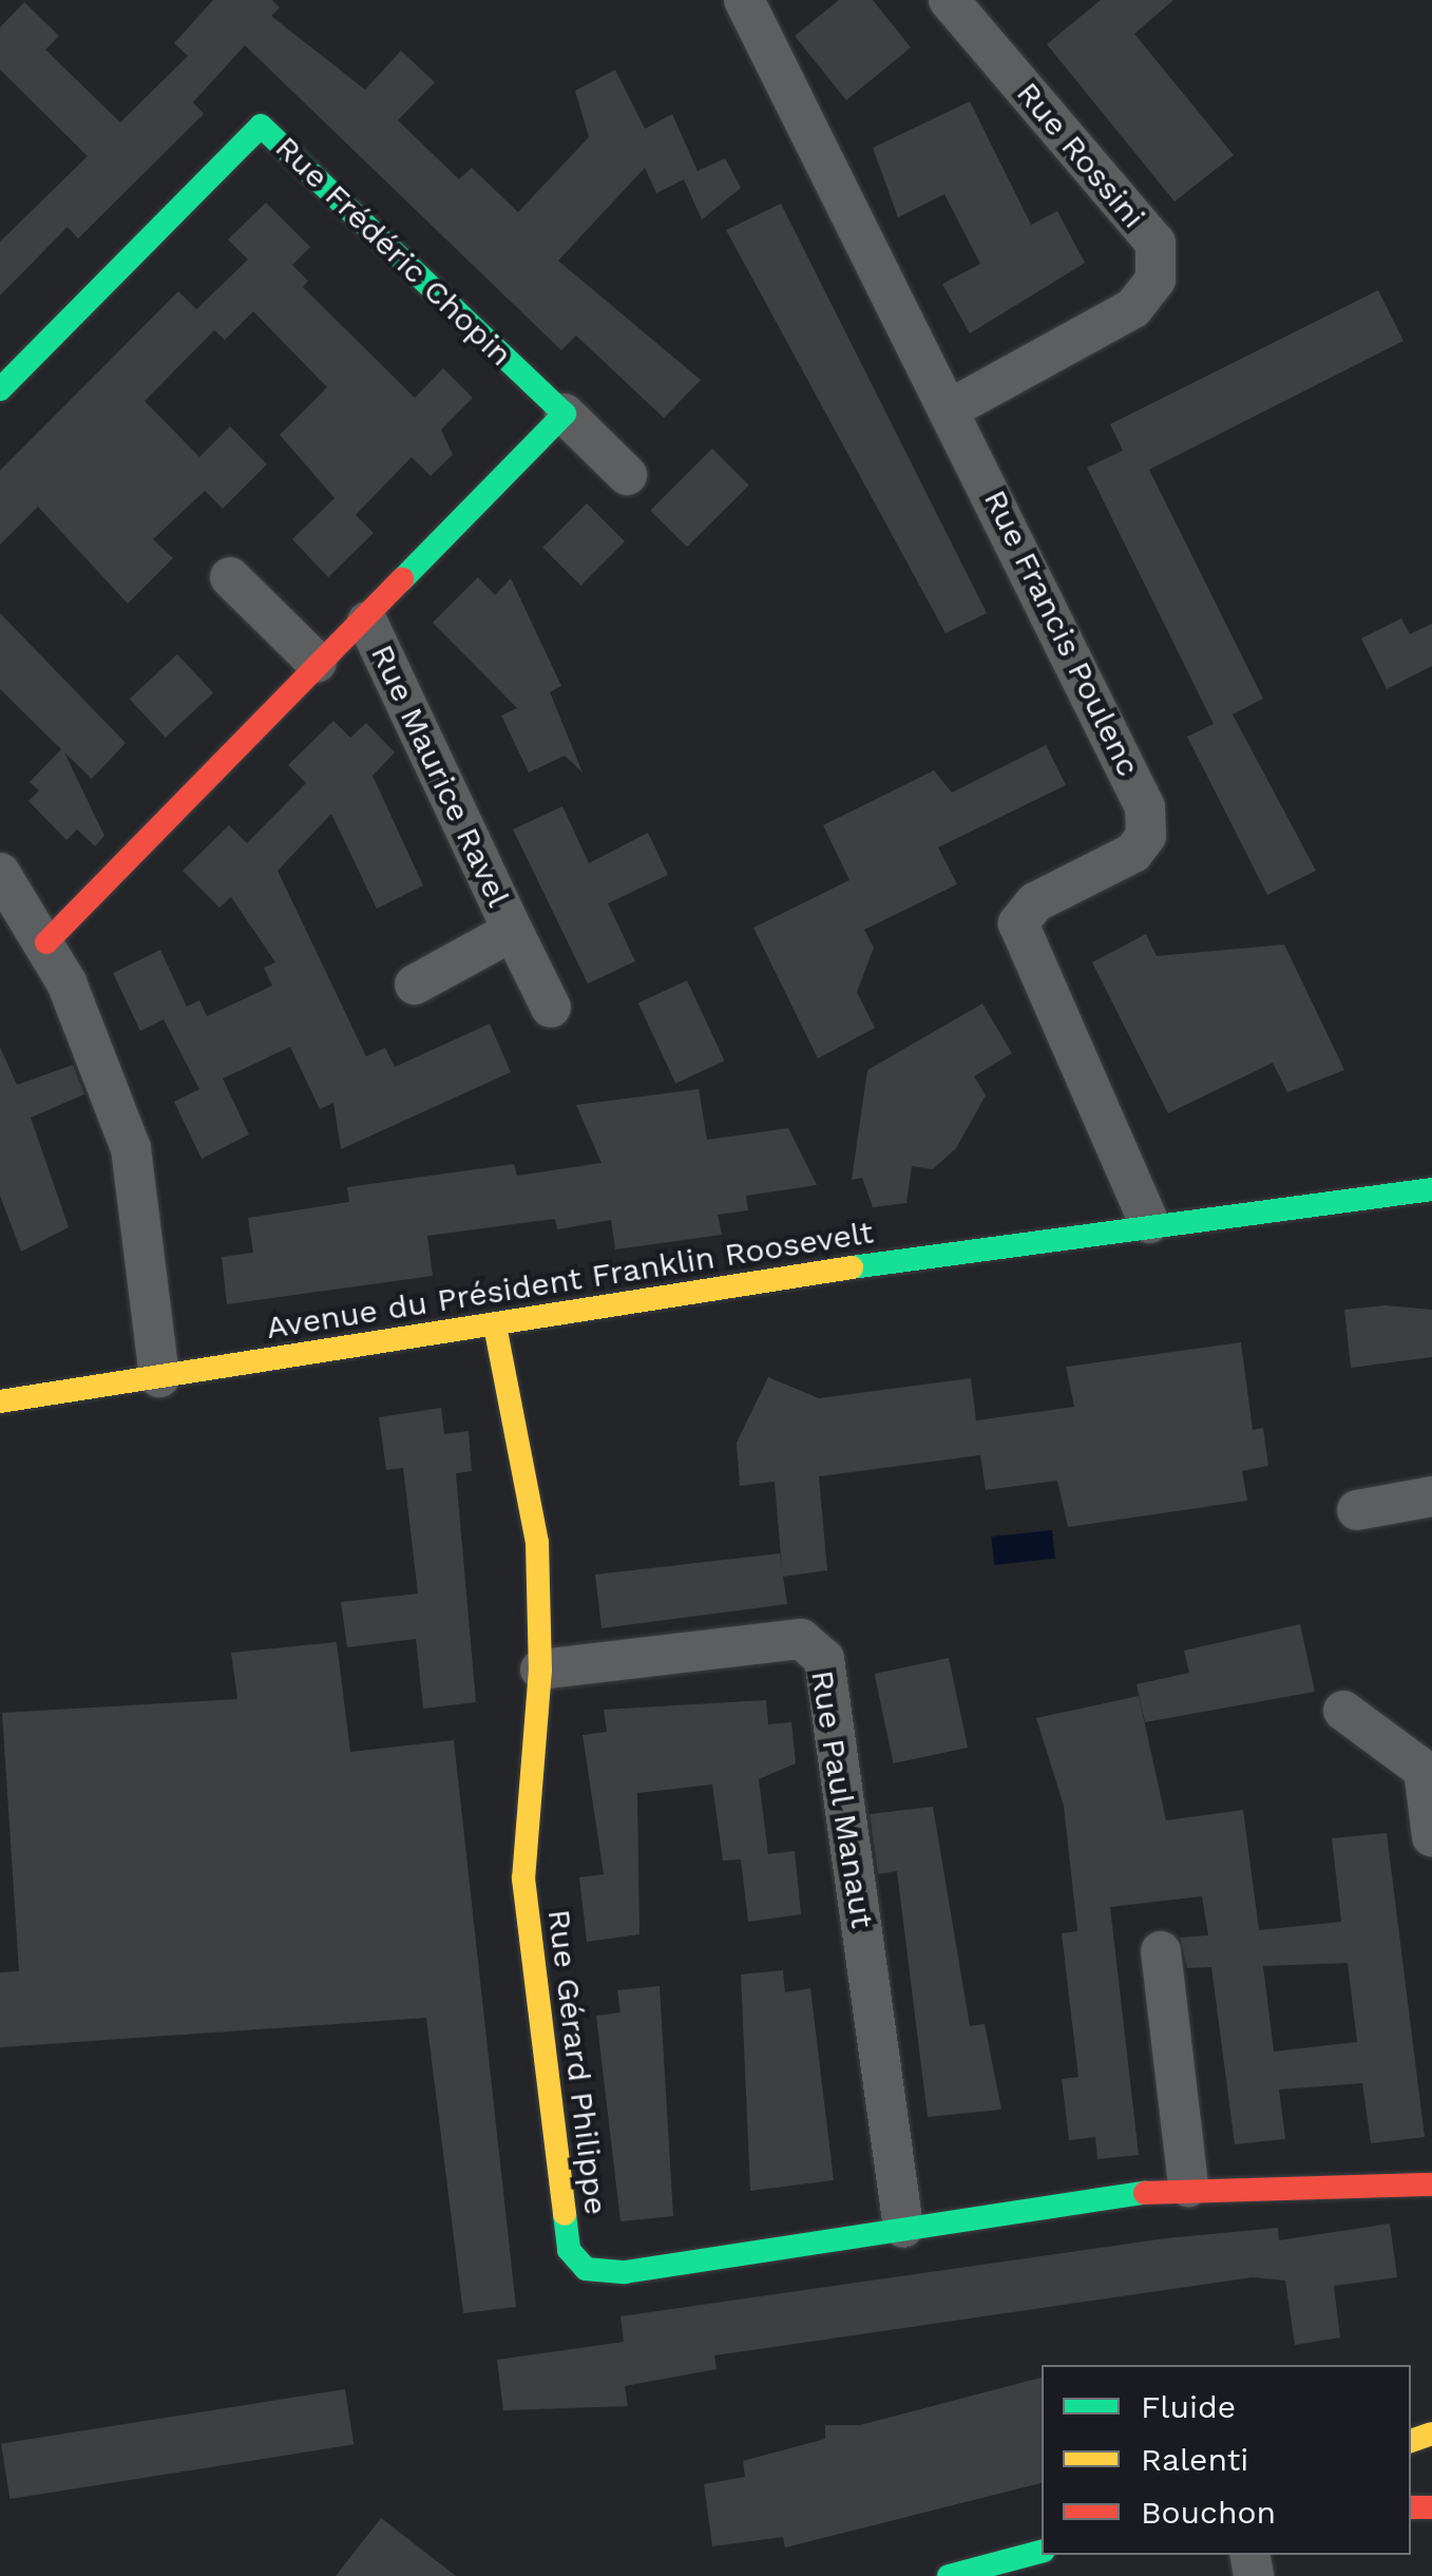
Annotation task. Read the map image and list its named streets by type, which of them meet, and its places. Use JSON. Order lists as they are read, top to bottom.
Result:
{
  "streets": {
    "street": [
      "Rue Rossini",
      "Rue Frédéric Chopin",
      "Rue Francis Poulenc",
      "Rue Maurice Ravel",
      "Avenue du Président Franklin Roosevelt",
      "Rue Paul Manaut",
      "Rue Gérard Philippe"
    ]
  },
  "crossings": [
    ["Rue Rossini", "Rue Francis Poulenc"],
    ["Rue Francis Poulenc", "Avenue du Président Franklin Roosevelt"],
    ["Avenue du Président Franklin Roosevelt", "Rue Gérard Philippe"],
    ["Rue Paul Manaut", "Rue Gérard Philippe"]
  ],
  "legend": ["Fluide", "Ralenti", "Bouchon"]
}
